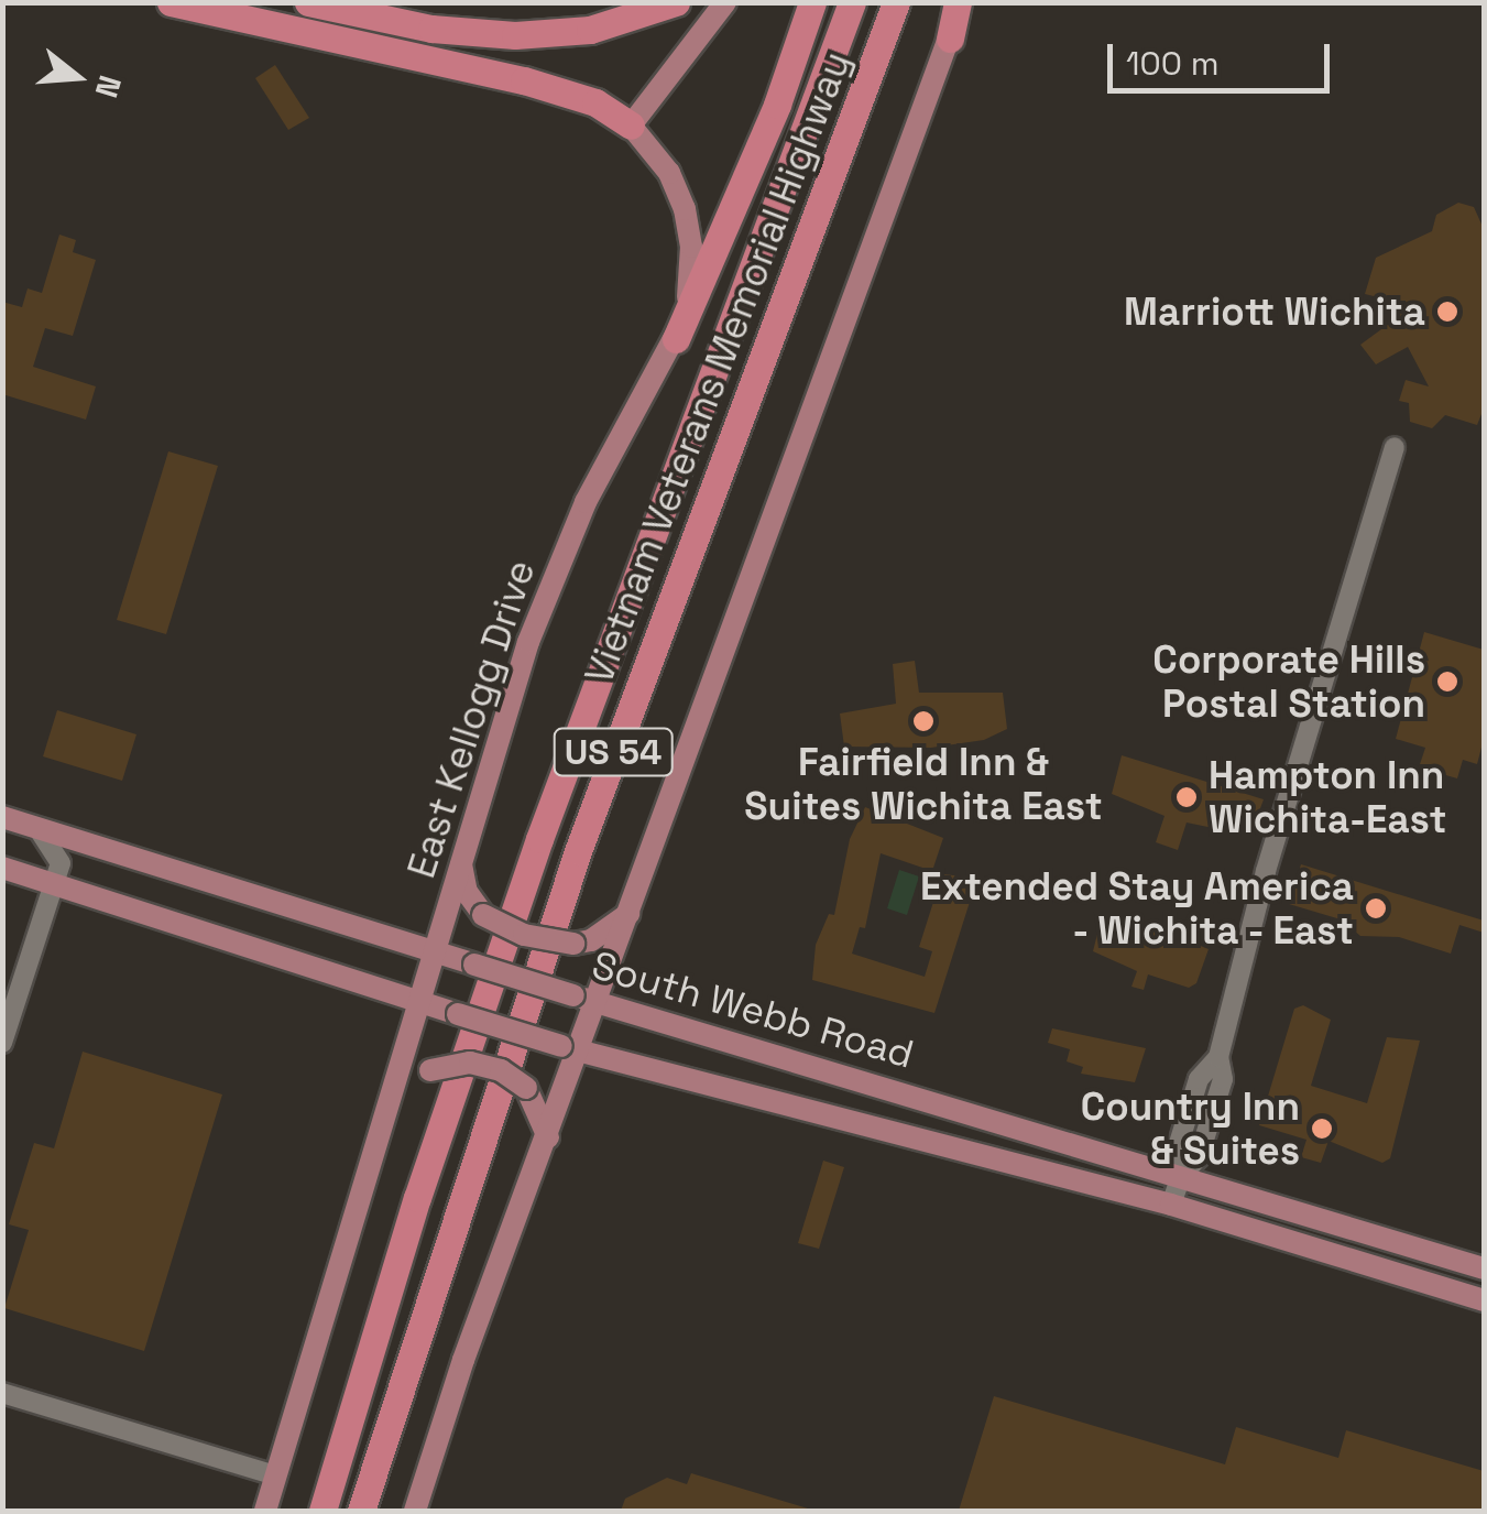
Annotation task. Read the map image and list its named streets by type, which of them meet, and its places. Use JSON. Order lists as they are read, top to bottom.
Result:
{
  "streets": {
    "highway": ["Vietnam Veterans Memorial Highway", "US 54"],
    "main road": ["East Kellogg Drive", "South Webb Road"]
  },
  "crossings": [
    ["East Kellogg Drive", "South Webb Road"]
  ],
  "places": [
    "Marriott Wichita",
    "Corporate Hills Postal Station",
    "Fairfield Inn & Suites Wichita East",
    "Hampton Inn Wichita-East",
    "Extended Stay America - Wichita - East",
    "Country Inn & Suites"
  ],
  "scale_bar": "100 m",
  "north": "right"
}
